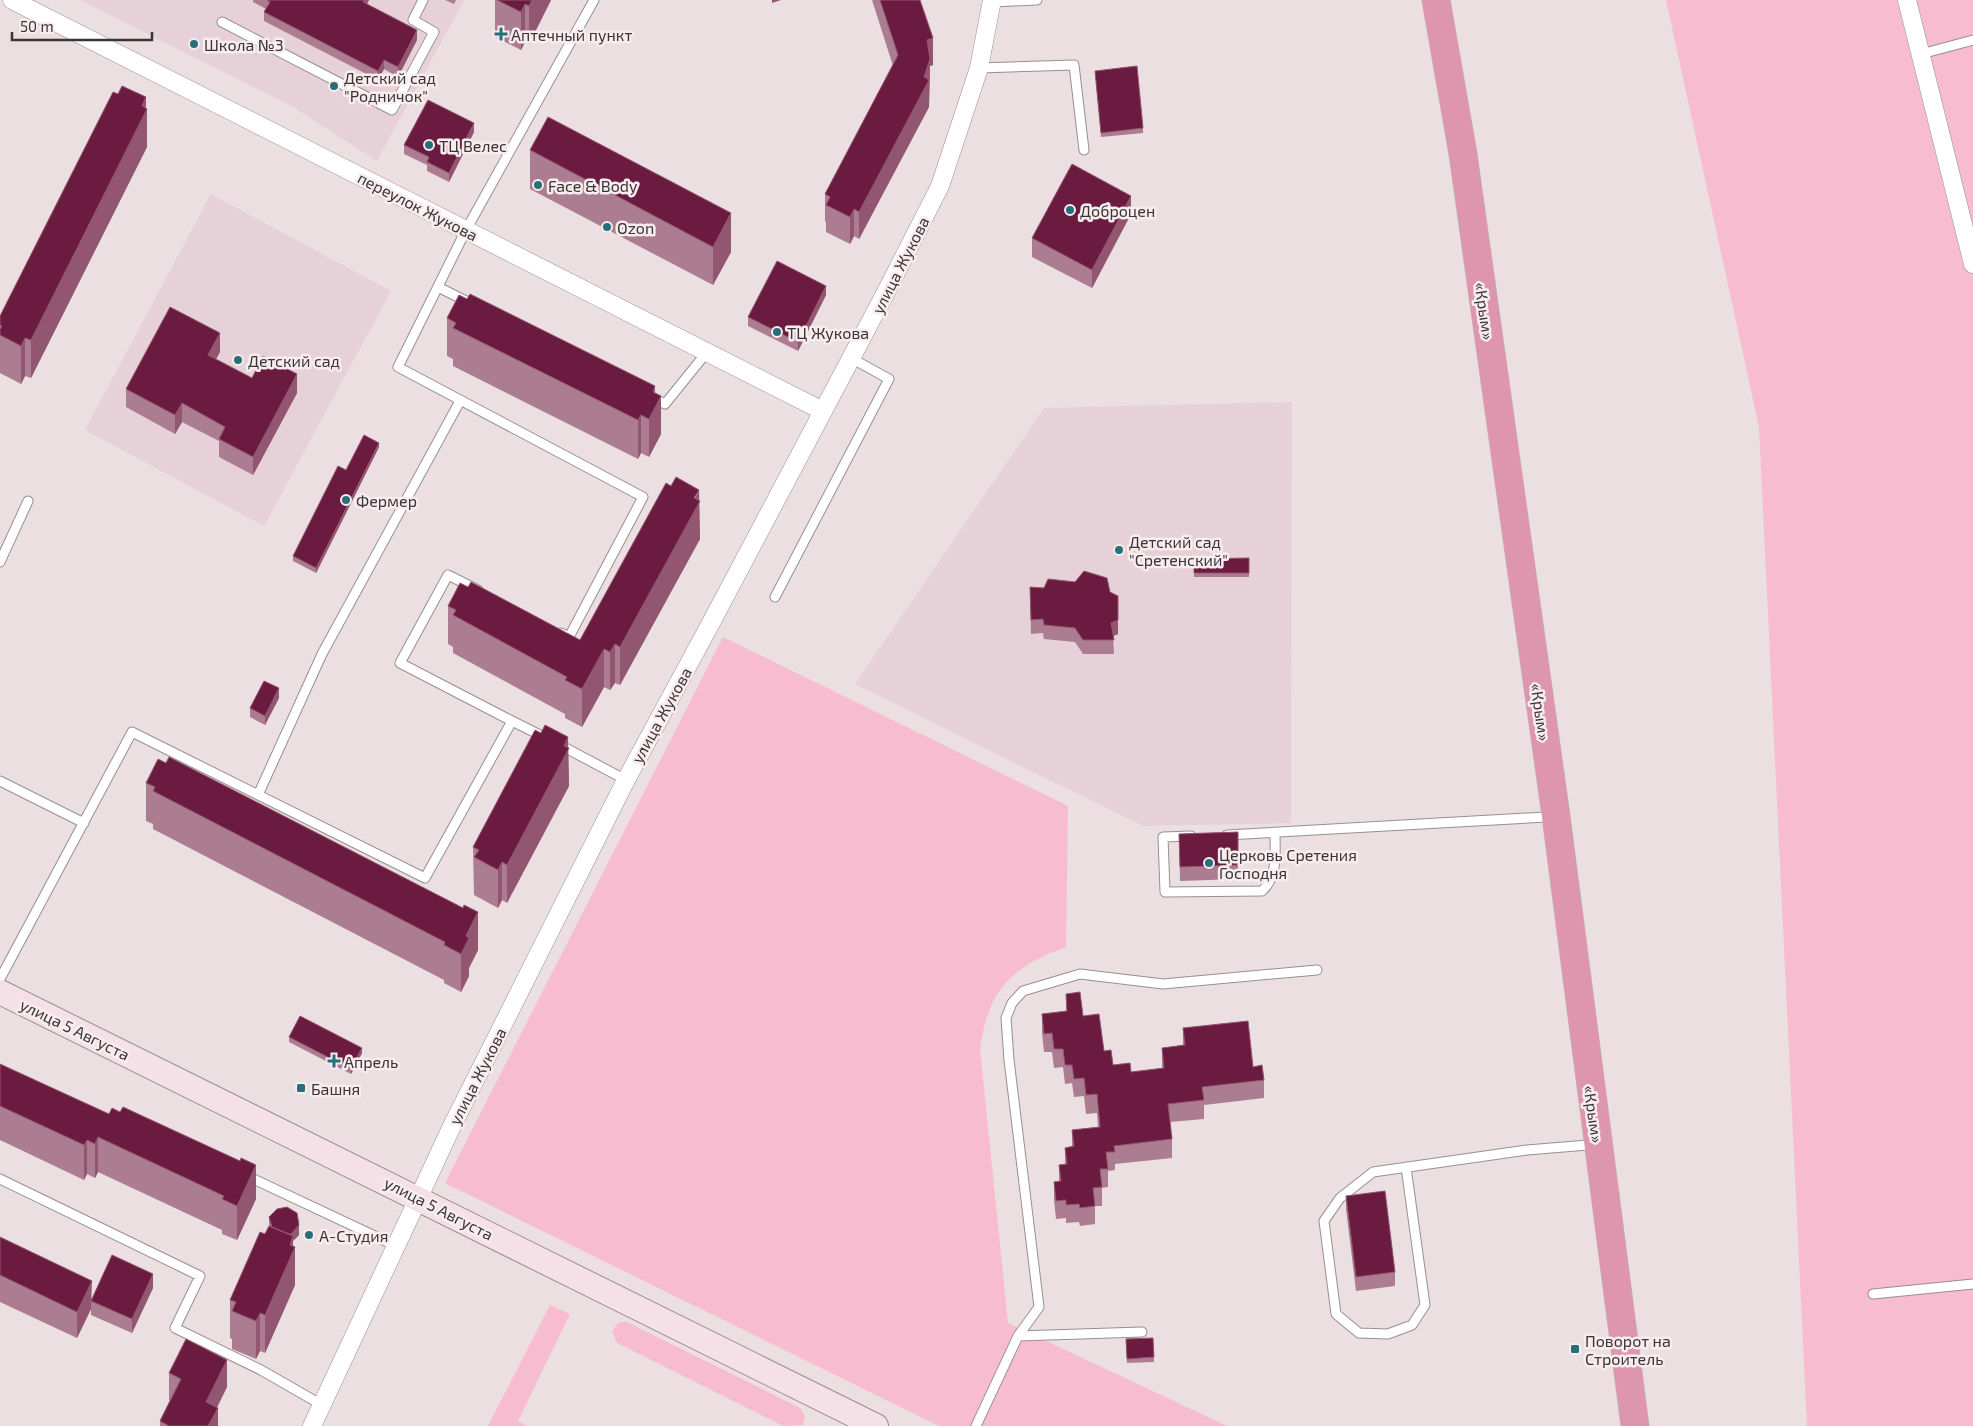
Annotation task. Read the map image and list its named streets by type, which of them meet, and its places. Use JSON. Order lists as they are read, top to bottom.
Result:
{
  "streets": {
    "highway": ["«Крым»"],
    "street": ["переулок Жукова", "улица Жукова", "улица 5 Августа"]
  },
  "crossings": [
    ["переулок Жукова", "улица Жукова"],
    ["улица Жукова", "улица 5 Августа"]
  ],
  "places": {
    "health": ["Аптечный пункт", "Апрель"],
    "other": [
      "Школа №3",
      "Детский сад \"Родничок\"",
      "ТЦ Велес",
      "Face & Body",
      "Доброцен",
      "Ozon",
      "ТЦ Жукова",
      "Детский сад",
      "Фермер",
      "Детский сад \"Сретенский\"",
      "Церковь Сретения Господня",
      "А-Студия"
    ],
    "transit": ["Башня", "Поворот на Строитель"]
  },
  "scale_bar": "50 m"
}
